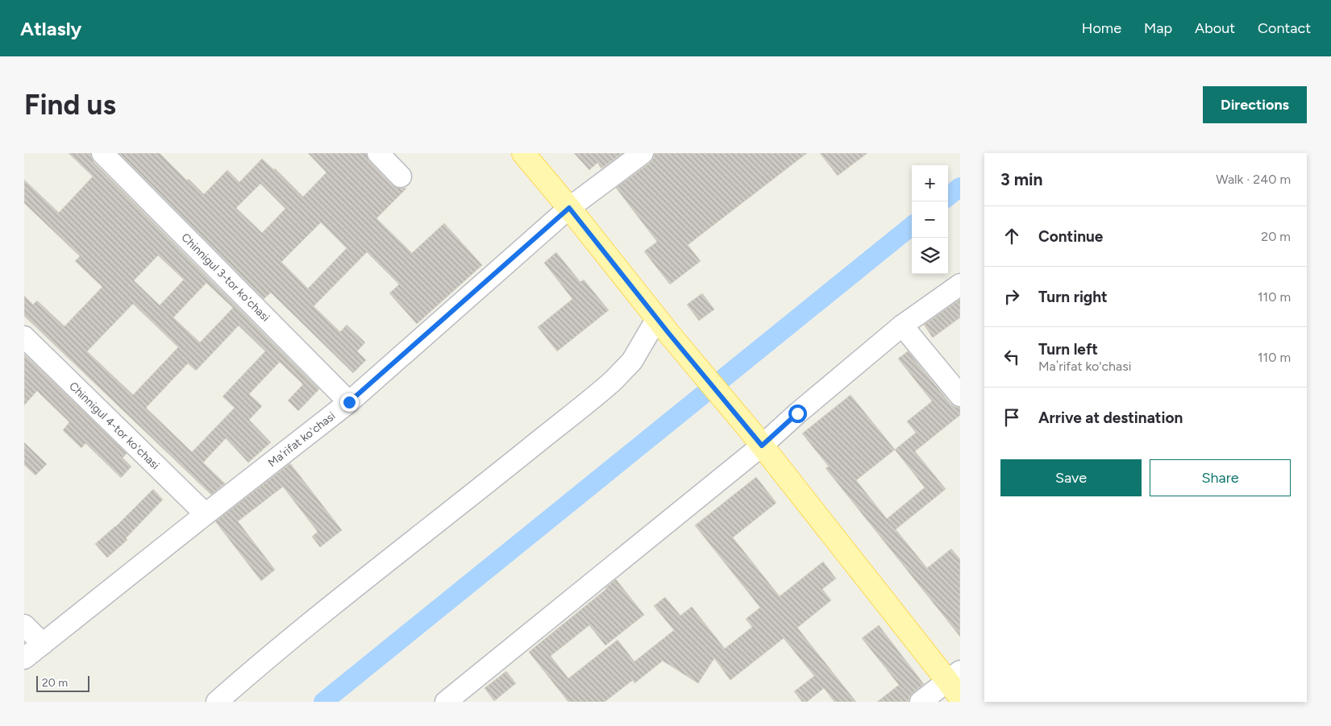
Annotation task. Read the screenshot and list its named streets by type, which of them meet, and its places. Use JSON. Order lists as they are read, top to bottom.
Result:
{
  "streets": {
    "street": ["Chinnigul 3-tor koʻchasi", "Chinnigul 4-tor koʻchasi", "Maʼrifat ko'chasi"]
  },
  "crossings": [
    ["Chinnigul 3-tor koʻchasi", "Maʼrifat ko'chasi"],
    ["Chinnigul 4-tor koʻchasi", "Maʼrifat ko'chasi"]
  ],
  "scale_bar": "20 m",
  "page": {
    "header": "Atlasly",
    "nav": [
      "Home",
      "Map",
      "About",
      "Contact"
    ],
    "buttons": [
      "Directions",
      ["Save", "Share"]
    ],
    "title": "Find us",
    "heading": ["3 min", "Walk · 240 m"],
    "map_buttons": ["+", "−"],
    "list": [
      ["Continue", "20 m"],
      ["Turn right", "110 m"],
      ["Turn left", "Maʼrifat ko'chasi", "110 m"],
      "Arrive at destination"
    ],
    "scale": "20 m"
  }
}
